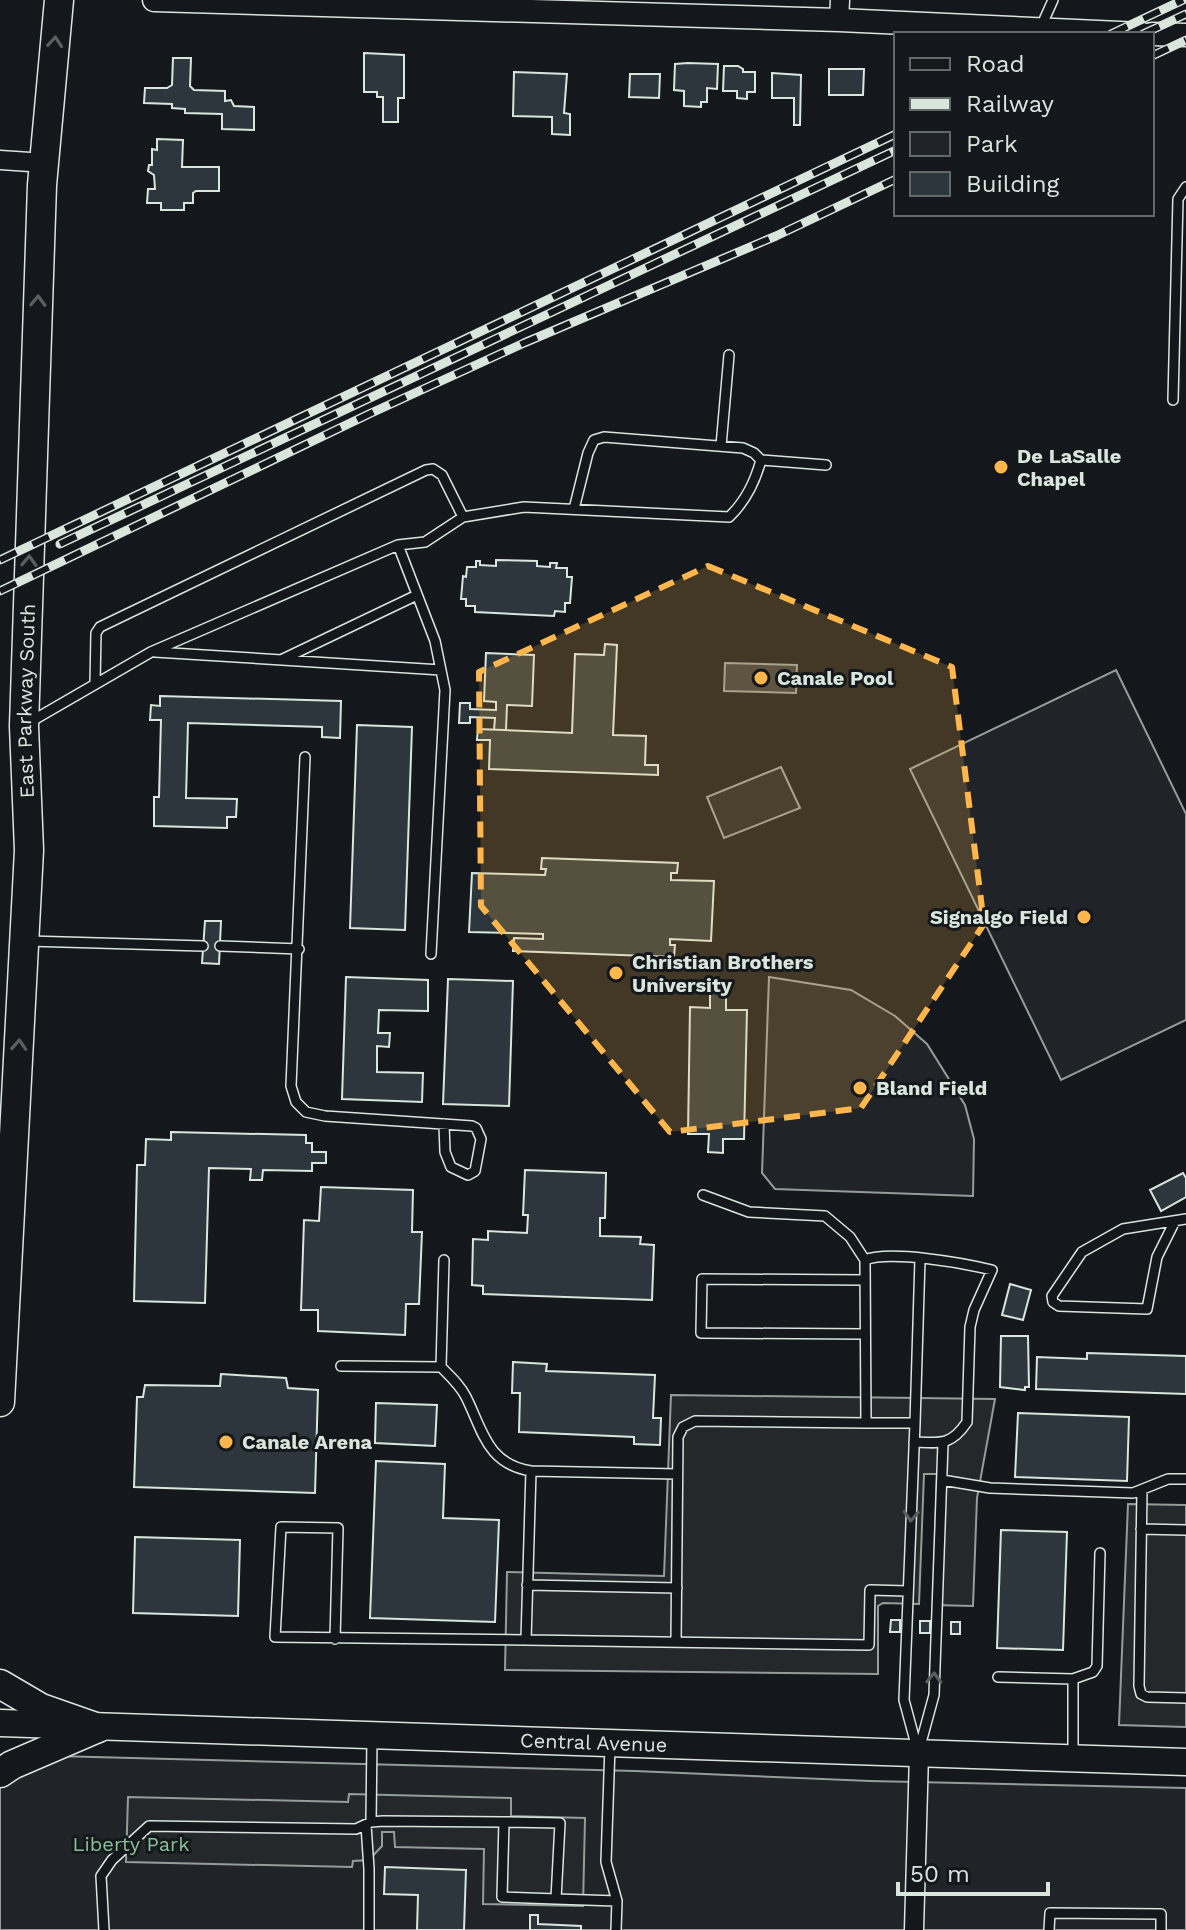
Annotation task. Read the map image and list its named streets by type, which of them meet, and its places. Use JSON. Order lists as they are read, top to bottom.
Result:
{
  "streets": {
    "main road": ["East Parkway South", "Central Avenue"]
  },
  "one_way": ["East Parkway South"],
  "parks": ["Liberty Park"],
  "places": [
    "De LaSalle Chapel",
    "Canale Pool",
    "Signalgo Field",
    "Christian Brothers University",
    "Bland Field",
    "Canale Arena"
  ],
  "legend": [
    "Road",
    "Railway",
    "Park",
    "Building"
  ],
  "scale_bar": "50 m"
}
